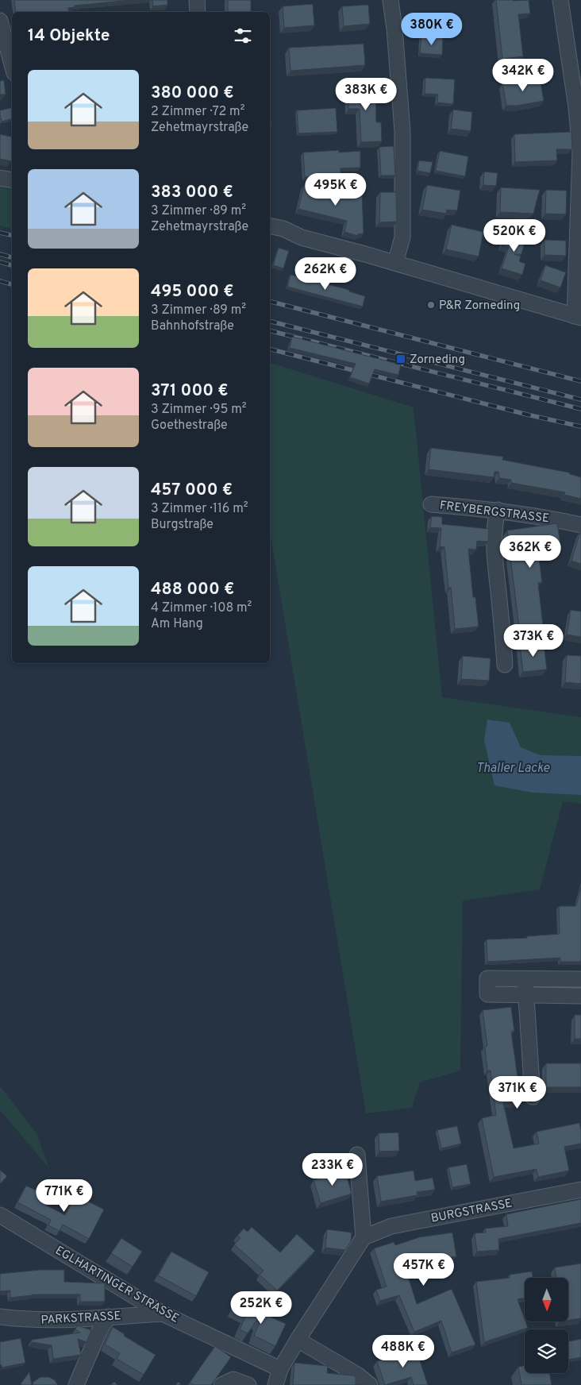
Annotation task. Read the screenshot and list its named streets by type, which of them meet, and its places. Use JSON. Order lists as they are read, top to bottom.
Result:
{
  "streets": {
    "street": [
      "FREYBERGSTRASSE",
      "BURGSTRASSE",
      "EGLHARTINGER STRASSE",
      "PARKSTRASSE"
    ]
  },
  "crossings": [
    ["EGLHARTINGER STRASSE", "PARKSTRASSE"]
  ],
  "water": ["Thaller Lacke"],
  "places": {
    "other": ["P&R Zorneding"],
    "transit": ["Zorneding"]
  },
  "north": "bottom",
  "page": {
    "heading": "14 Objekte",
    "price": [
      "380K €",
      "342K €",
      "383K €",
      "495K €",
      "520K €",
      "262K €",
      "362K €",
      "373K €",
      "371K €",
      "233K €",
      "771K €",
      "457K €",
      "252K €",
      "488K €"
    ],
    "list": [
      {
        "name": "380 000 €",
        "note": "2 Zimmer · 72 m² · Zehetmayrstraße"
      },
      {
        "name": "383 000 €",
        "note": "3 Zimmer · 89 m² · Zehetmayrstraße"
      },
      {
        "name": "495 000 €",
        "note": "3 Zimmer · 89 m² · Bahnhofstraße"
      },
      {
        "name": "371 000 €",
        "note": "3 Zimmer · 95 m² · Goethestraße"
      },
      {
        "name": "457 000 €",
        "note": "3 Zimmer · 116 m² · Burgstraße"
      },
      {
        "name": "488 000 €",
        "note": "4 Zimmer · 108 m² · Am Hang"
      }
    ]
  }
}
